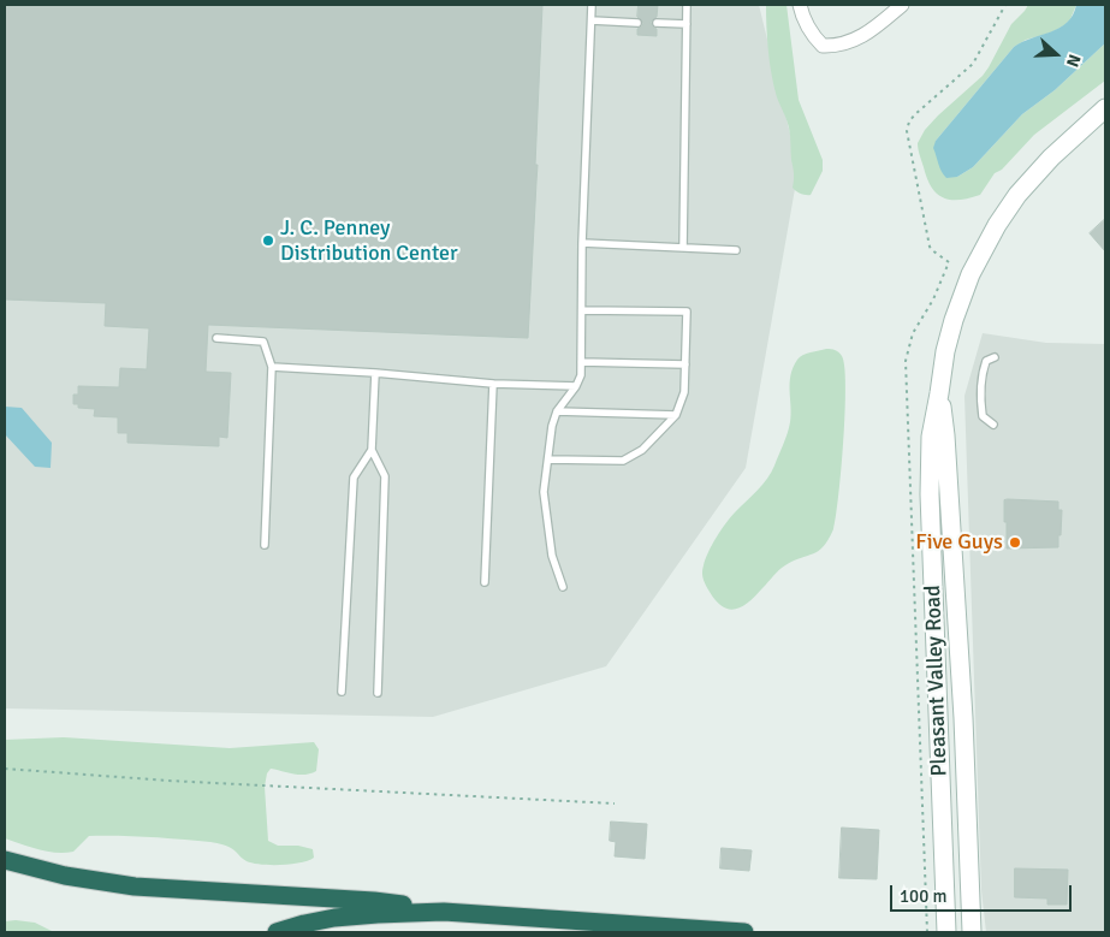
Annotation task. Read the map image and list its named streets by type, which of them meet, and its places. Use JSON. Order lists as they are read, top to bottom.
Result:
{
  "streets": {
    "main road": ["Pleasant Valley Road"]
  },
  "places": ["J. C. Penney Distribution Center", "Five Guys"],
  "scale_bar": "100 m",
  "north": "right"
}
